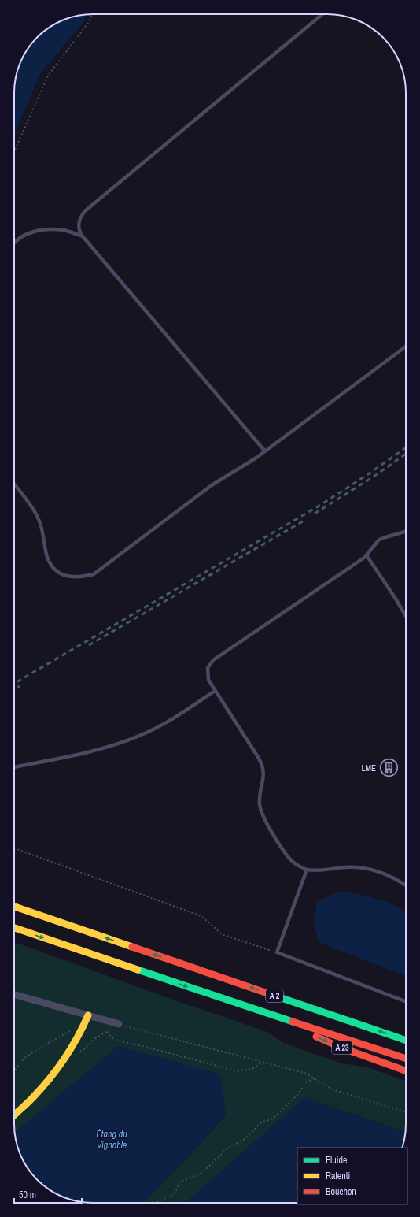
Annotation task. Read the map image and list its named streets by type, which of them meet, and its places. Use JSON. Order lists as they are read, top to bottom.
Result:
{
  "streets": {
    "main road": ["A 2", "A 23"]
  },
  "crossings": [
    ["A 2", "A 23"]
  ],
  "water": ["Étang du Vignoble"],
  "places": {
    "building": ["LME"]
  },
  "legend": ["Fluide", "Ralenti", "Bouchon"],
  "scale_bar": "50 m"
}
